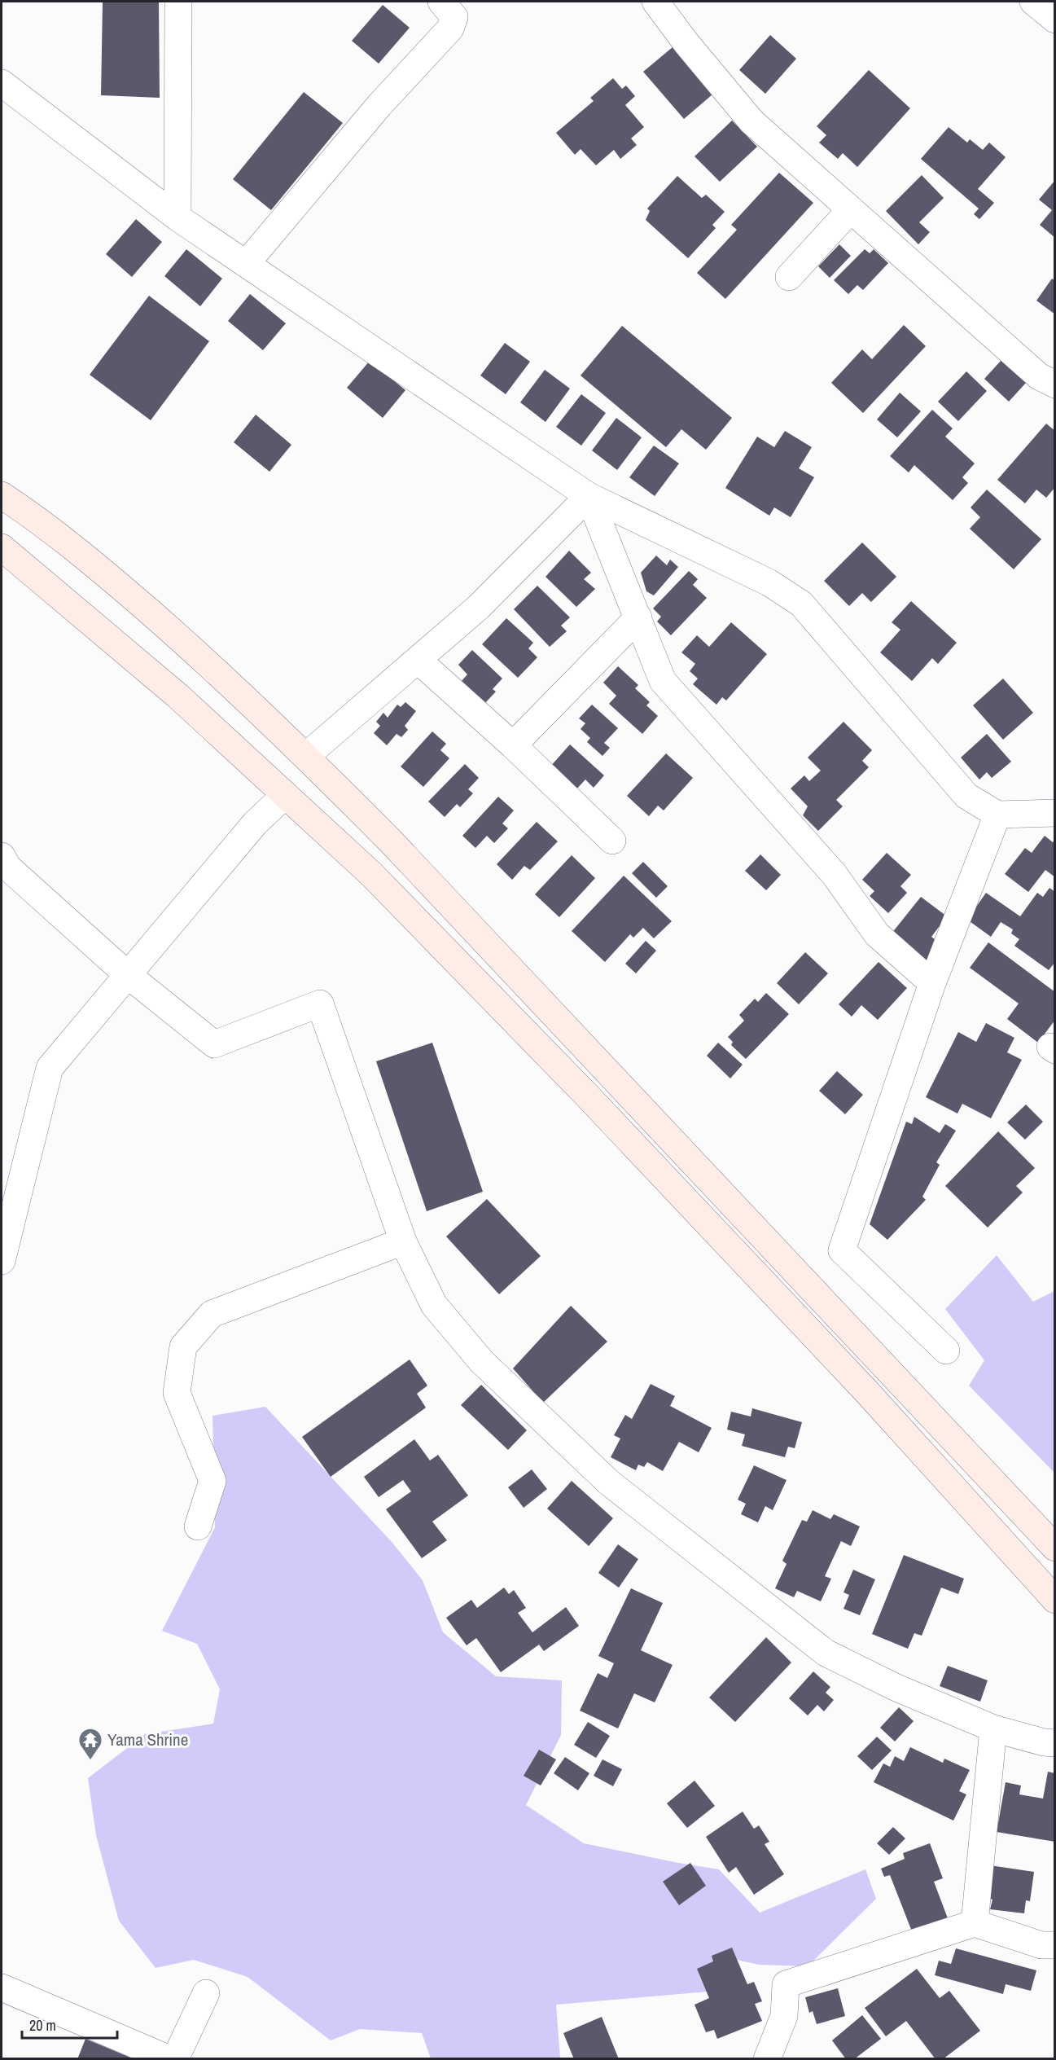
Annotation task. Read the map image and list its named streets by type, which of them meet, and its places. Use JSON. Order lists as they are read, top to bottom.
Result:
{
  "places": {
    "temple": ["Yama Shrine"]
  },
  "scale_bar": "20 m"
}
